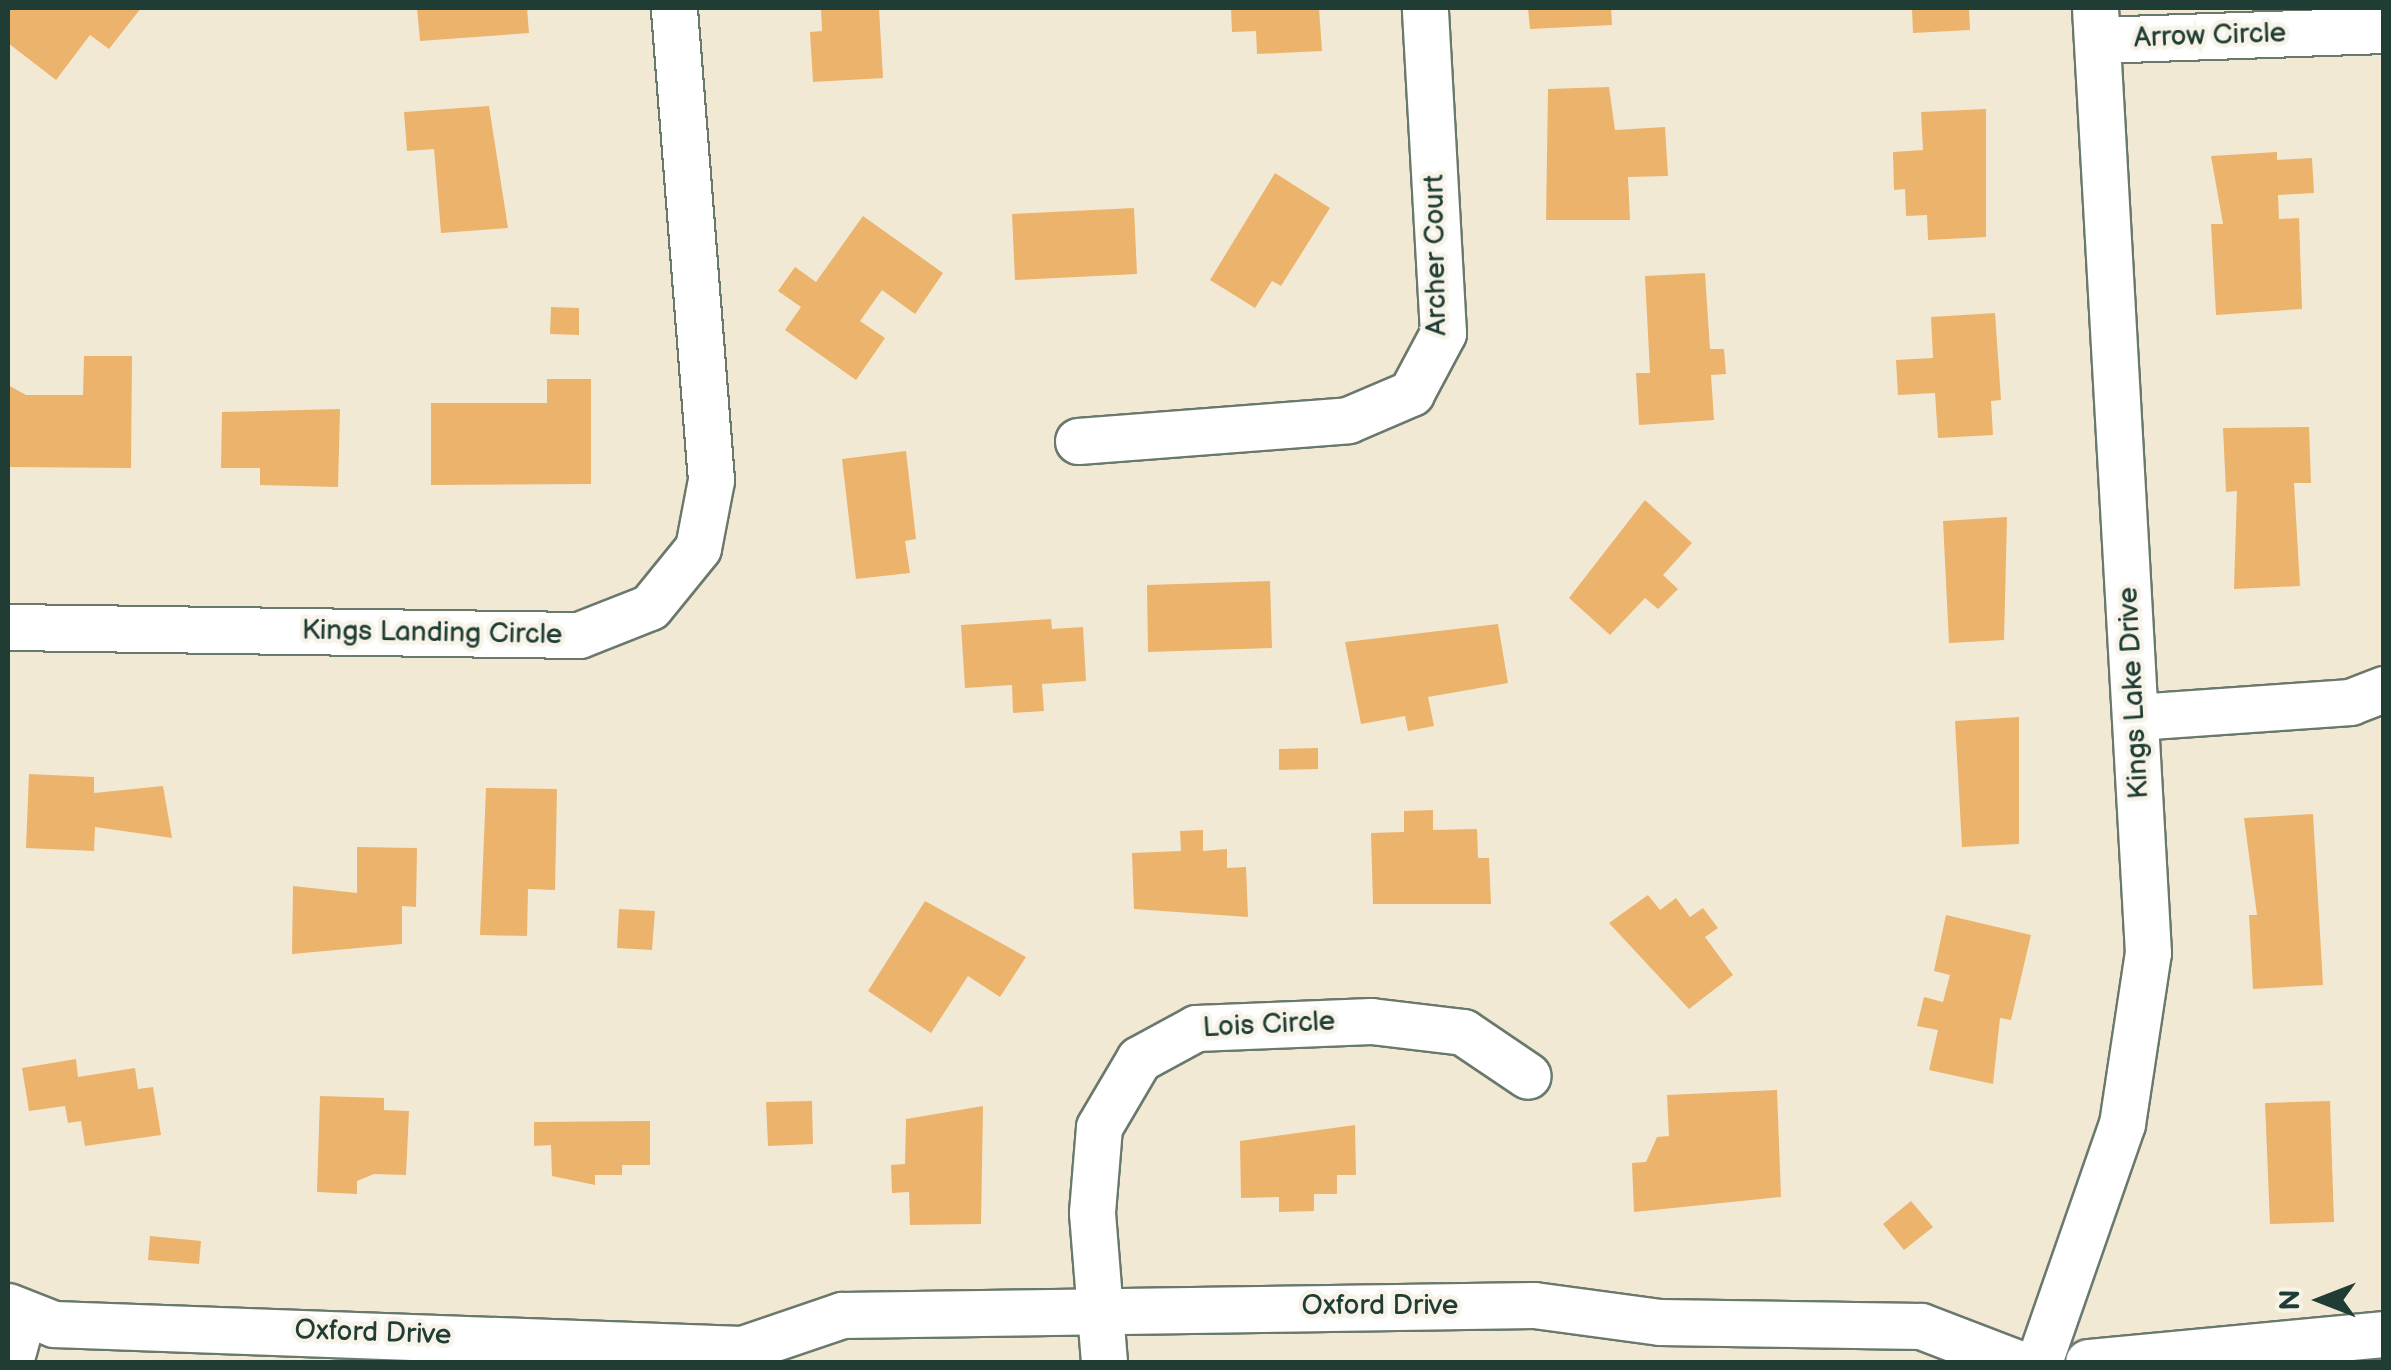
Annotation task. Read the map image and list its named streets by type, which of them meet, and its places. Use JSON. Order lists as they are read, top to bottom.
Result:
{
  "streets": {
    "street": [
      "Arrow Circle",
      "Archer Court",
      "Kings Landing Circle",
      "Kings Lake Drive",
      "Lois Circle",
      "Oxford Drive"
    ]
  },
  "crossings": [
    ["Arrow Circle", "Kings Lake Drive"],
    ["Lois Circle", "Oxford Drive"]
  ],
  "north": "left"
}
